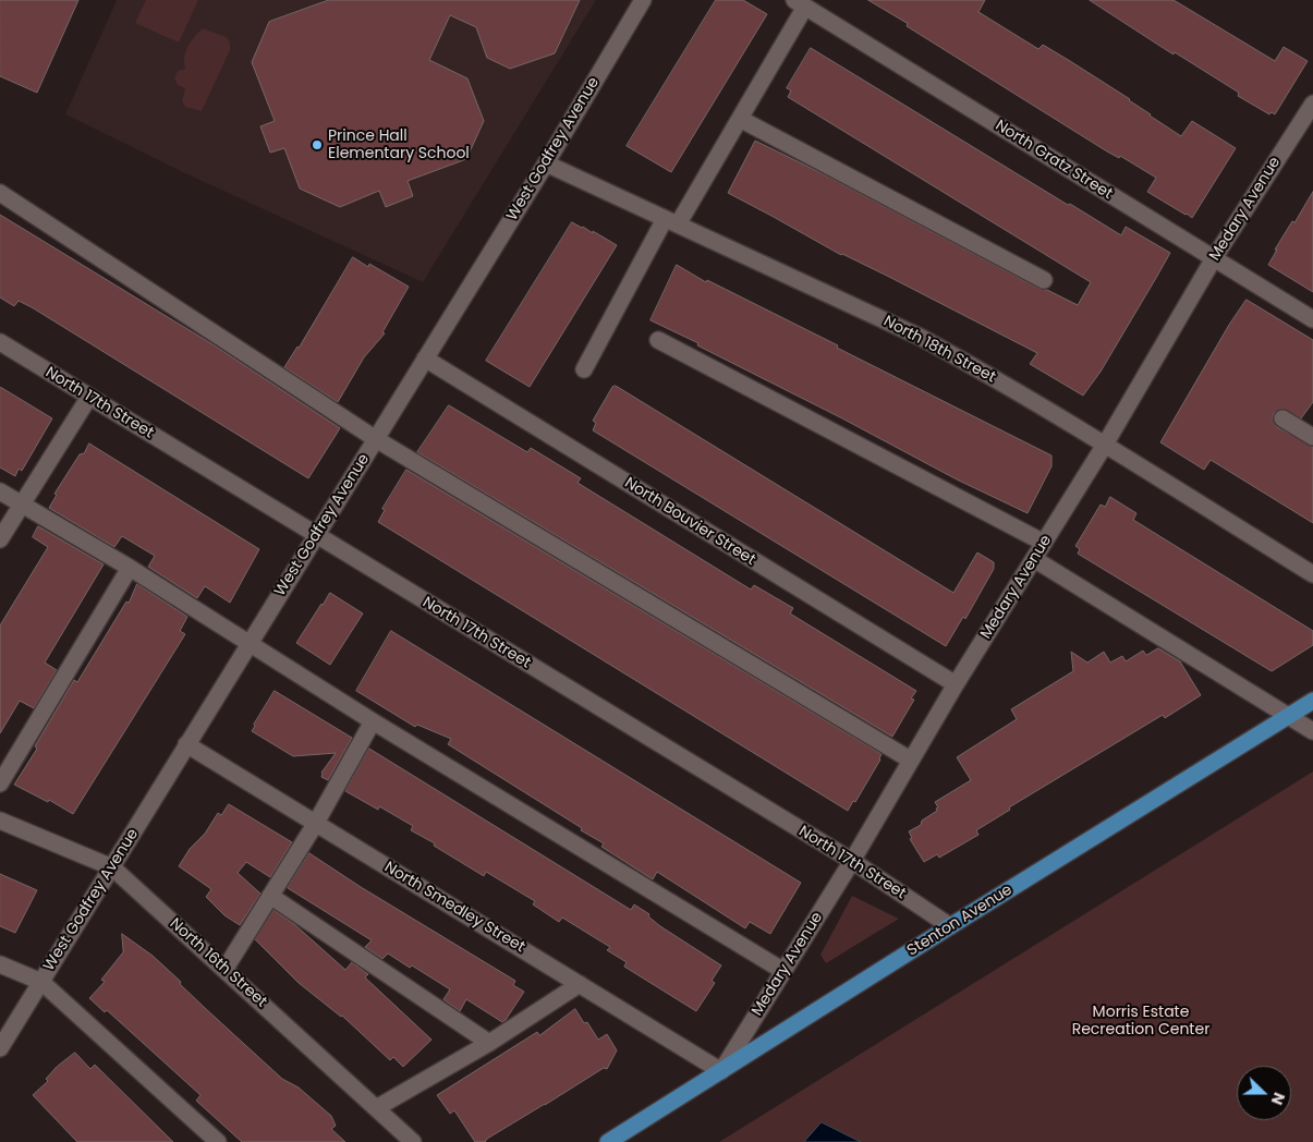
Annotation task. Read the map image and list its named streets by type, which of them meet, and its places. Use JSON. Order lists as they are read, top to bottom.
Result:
{
  "streets": {
    "main road": ["Stenton Avenue"],
    "street": [
      "West Godfrey Avenue",
      "North Gratz Street",
      "Medary Avenue",
      "North 18th Street",
      "North 17th Street",
      "North Bouvier Street",
      "North Smedley Street",
      "North 16th Street"
    ]
  },
  "crossings": [
    ["West Godfrey Avenue", "North 18th Street"],
    ["West Godfrey Avenue", "North 17th Street"],
    ["West Godfrey Avenue", "North Bouvier Street"],
    ["West Godfrey Avenue", "North Smedley Street"],
    ["West Godfrey Avenue", "North 16th Street"],
    ["North Gratz Street", "Medary Avenue"],
    ["Medary Avenue", "North 18th Street"],
    ["Medary Avenue", "North 17th Street"],
    ["Medary Avenue", "North Bouvier Street"],
    ["Medary Avenue", "North Smedley Street"],
    ["Medary Avenue", "Stenton Avenue"],
    ["North 17th Street", "Stenton Avenue"],
    ["North Smedley Street", "Stenton Avenue"]
  ],
  "parks": ["Morris Estate Recreation Center"],
  "places": ["Prince Hall Elementary School"],
  "north": "right"
}
